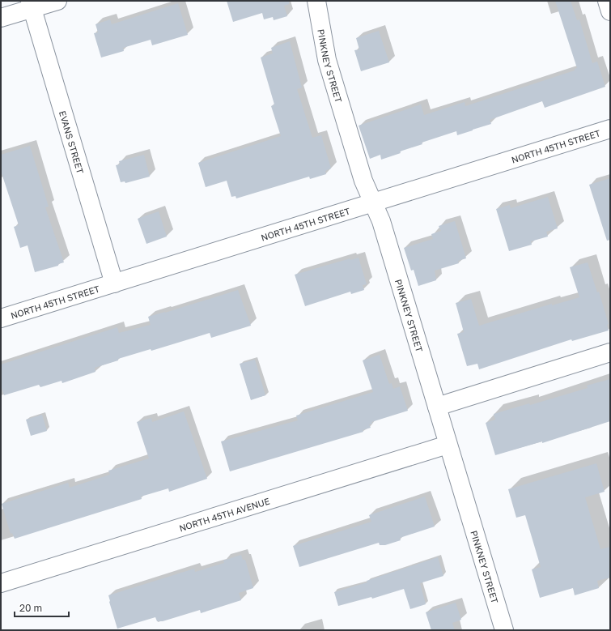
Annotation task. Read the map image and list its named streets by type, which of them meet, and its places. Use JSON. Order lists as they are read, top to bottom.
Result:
{
  "streets": {
    "street": [
      "PINKNEY STREET",
      "EVANS STREET",
      "NORTH 45TH STREET",
      "NORTH 45TH AVENUE"
    ]
  },
  "crossings": [
    ["PINKNEY STREET", "NORTH 45TH STREET"],
    ["PINKNEY STREET", "NORTH 45TH AVENUE"],
    ["EVANS STREET", "NORTH 45TH STREET"]
  ],
  "scale_bar": "20 m"
}
